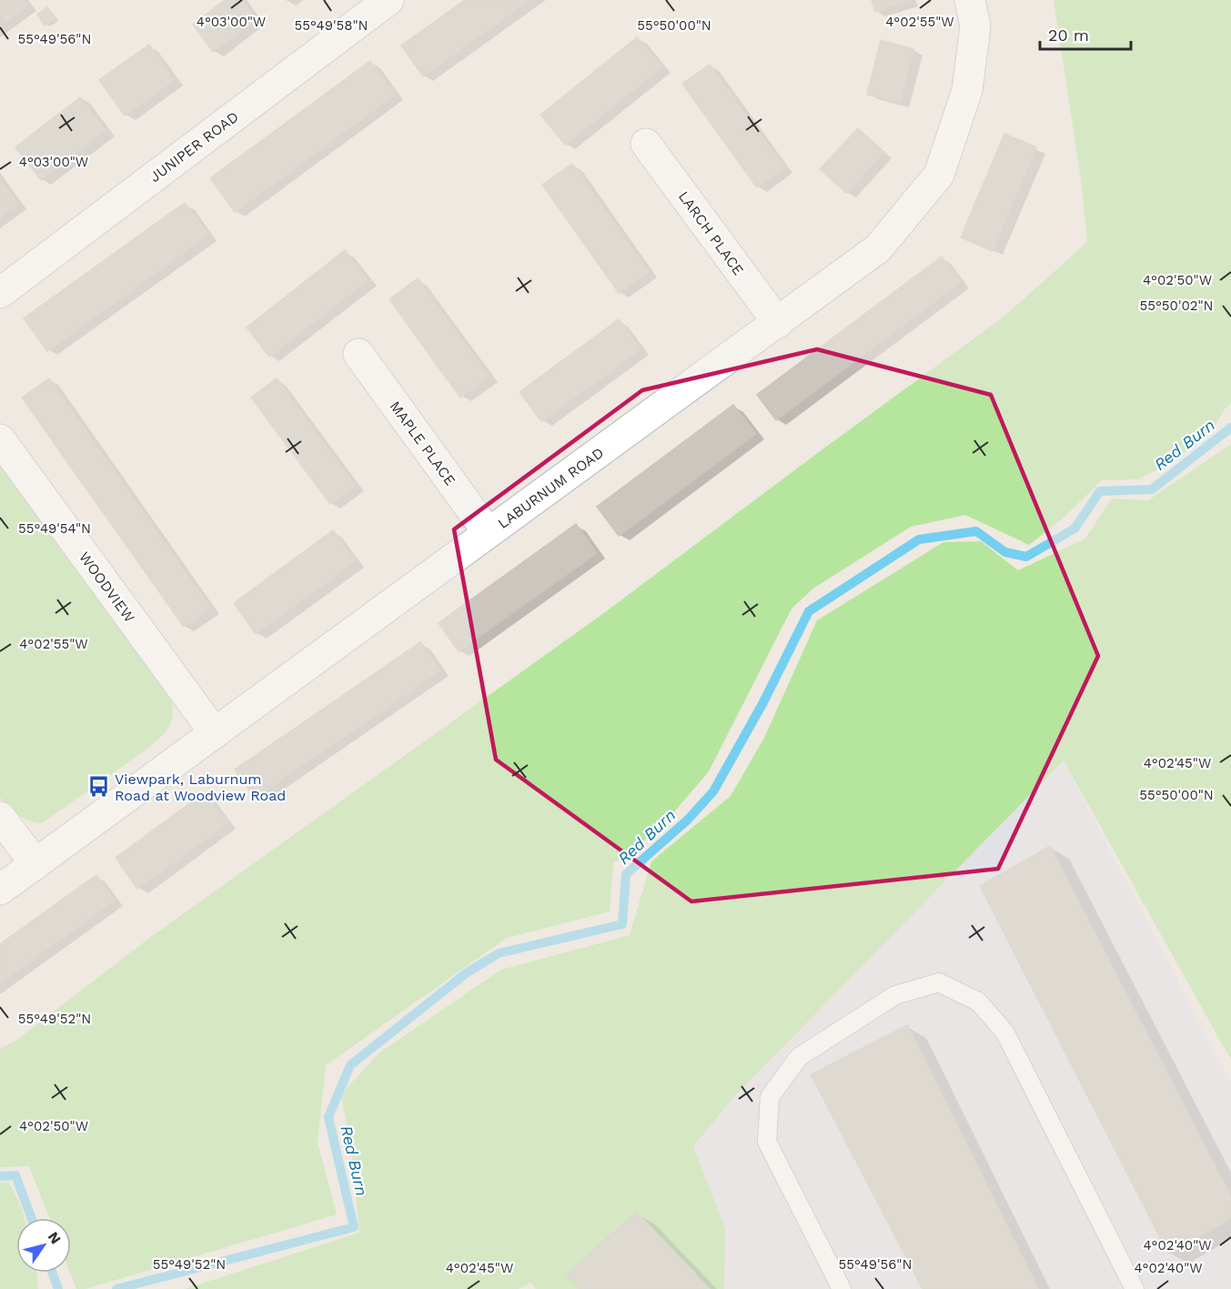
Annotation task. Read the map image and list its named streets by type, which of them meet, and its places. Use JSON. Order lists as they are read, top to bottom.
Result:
{
  "streets": {
    "street": [
      "JUNIPER ROAD",
      "LARCH PLACE",
      "MAPLE PLACE",
      "LABURNUM ROAD",
      "WOODVIEW"
    ]
  },
  "crossings": [
    ["LARCH PLACE", "LABURNUM ROAD"],
    ["MAPLE PLACE", "LABURNUM ROAD"],
    ["LABURNUM ROAD", "WOODVIEW"]
  ],
  "water": ["Red Burn"],
  "places": {
    "bus stop": ["Viewpark, Laburnum Road at Woodview Road"]
  },
  "scale_bar": "20 m",
  "north": "top right",
  "coordinates": [
    "4°03'00\"W",
    "4°02'55\"W",
    "55°49'58\"N",
    "55°50'00\"N",
    "55°49'56\"N",
    "4°02'50\"W",
    "55°50'02\"N",
    "55°49'54\"N",
    "4°02'45\"W",
    "55°49'52\"N",
    "4°02'40\"W"
  ]
}
